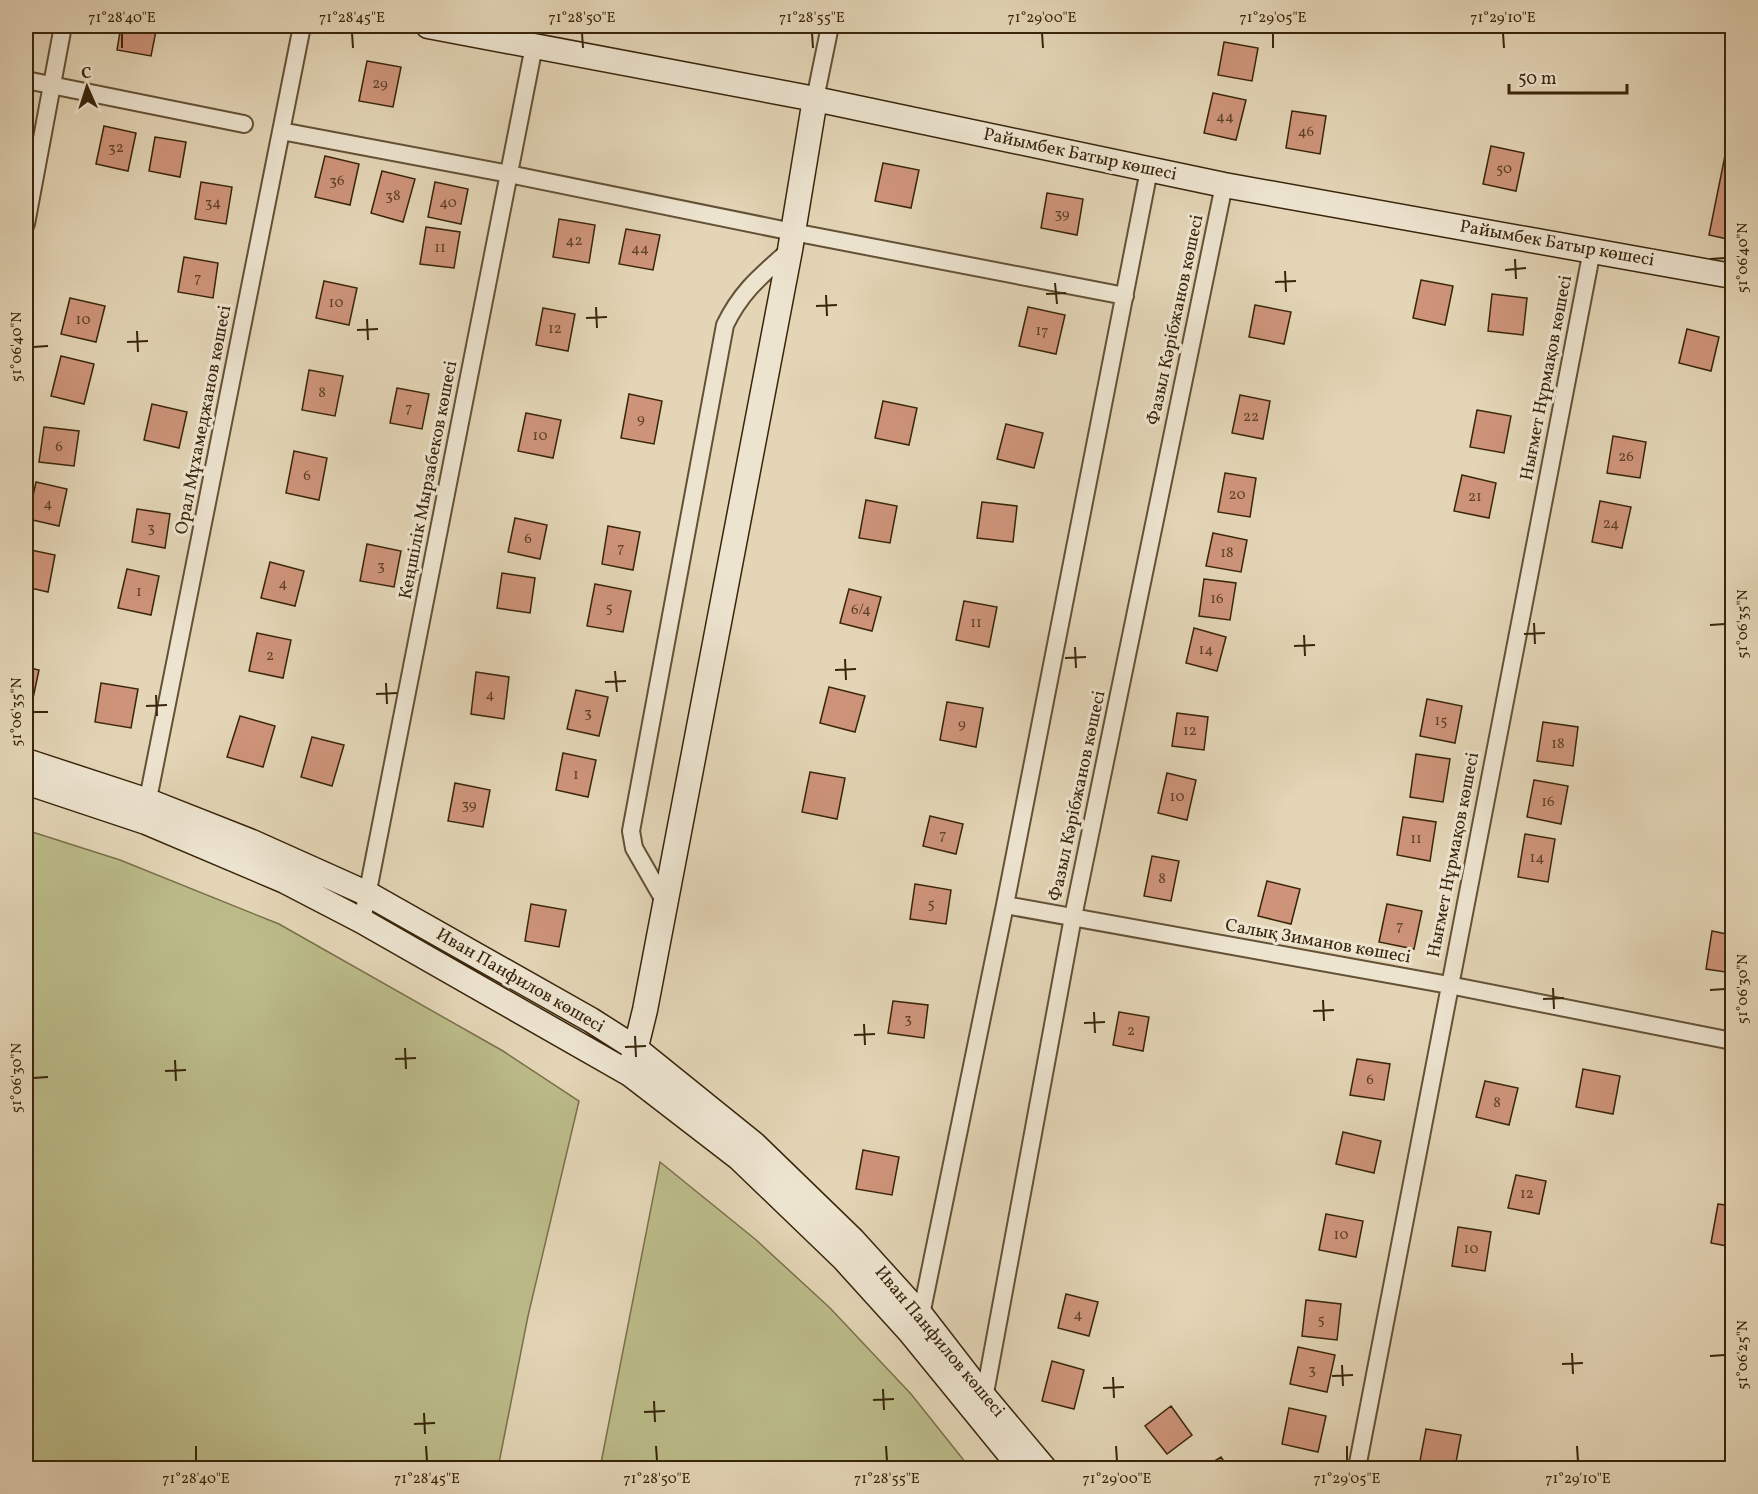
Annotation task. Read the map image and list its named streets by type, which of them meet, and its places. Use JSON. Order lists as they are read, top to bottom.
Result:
{
  "streets": {
    "street": [
      "Райымбек Батыр көшесі",
      "Фазыл Кәрібжанов көшесі",
      "Нығмет Нұрмақов көшесі",
      "Орал Мұхамеджанов көшесі",
      "Кеңшілік Мырзабеков көшесі",
      "Салық Зиманов көшесі",
      "Иван Панфилов көшесі"
    ]
  },
  "crossings": [
    ["Райымбек Батыр көшесі", "Фазыл Кәрібжанов көшесі"],
    ["Райымбек Батыр көшесі", "Нығмет Нұрмақов көшесі"],
    ["Райымбек Батыр көшесі", "Кеңшілік Мырзабеков көшесі"],
    ["Фазыл Кәрібжанов көшесі", "Салық Зиманов көшесі"],
    ["Фазыл Кәрібжанов көшесі", "Иван Панфилов көшесі"],
    ["Нығмет Нұрмақов көшесі", "Салық Зиманов көшесі"],
    ["Орал Мұхамеджанов көшесі", "Иван Панфилов көшесі"],
    ["Кеңшілік Мырзабеков көшесі", "Иван Панфилов көшесі"]
  ],
  "house_numbers": [
    "29",
    "44",
    "46",
    "32",
    "50",
    "36",
    "38",
    "34",
    "40",
    "39",
    "42",
    "11",
    "44",
    "7",
    "10",
    "10",
    "12",
    "17",
    "8",
    "7",
    "22",
    "9",
    "10",
    "6",
    "26",
    "6",
    "20",
    "21",
    "4",
    "24",
    "3",
    "6",
    "7",
    "18",
    "3",
    "4",
    "1",
    "16",
    "5",
    "6/4",
    "11",
    "14",
    "2",
    "4",
    "3",
    "15",
    "9",
    "12",
    "18",
    "1",
    "10",
    "16",
    "39",
    "7",
    "11",
    "14",
    "8",
    "5",
    "7",
    "3",
    "2",
    "6",
    "8",
    "12",
    "10",
    "10",
    "4",
    "5",
    "3"
  ],
  "scale_bar": "50 m",
  "north": "top",
  "coordinates": [
    "71°28'40\"E",
    "71°28'45\"E",
    "71°28'50\"E",
    "71°28'55\"E",
    "71°29'00\"E",
    "71°29'05\"E",
    "71°29'10\"E",
    "51°06'40\"N",
    "51°06'35\"N",
    "51°06'30\"N",
    "51°06'25\"N"
  ]
}
